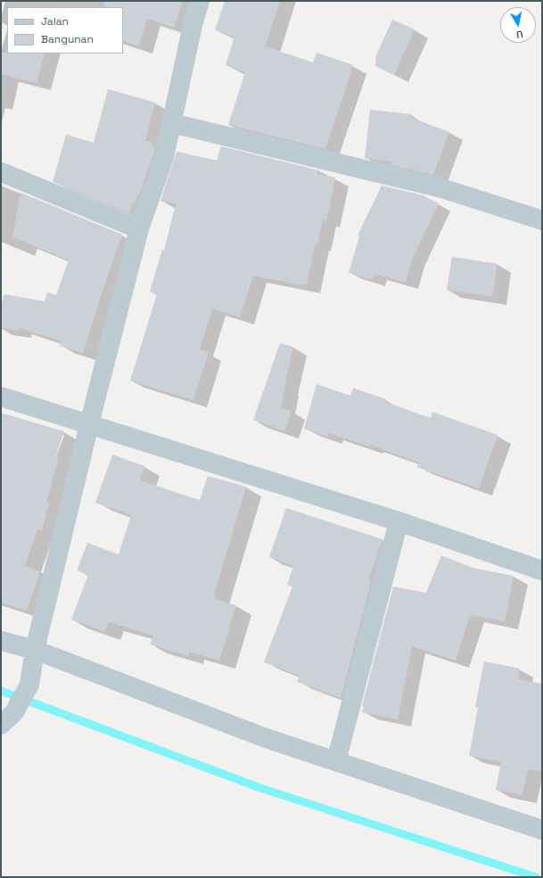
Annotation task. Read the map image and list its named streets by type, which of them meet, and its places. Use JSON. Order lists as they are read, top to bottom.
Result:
{
  "legend": ["Jalan", "Bangunan"],
  "north": "bottom"
}
